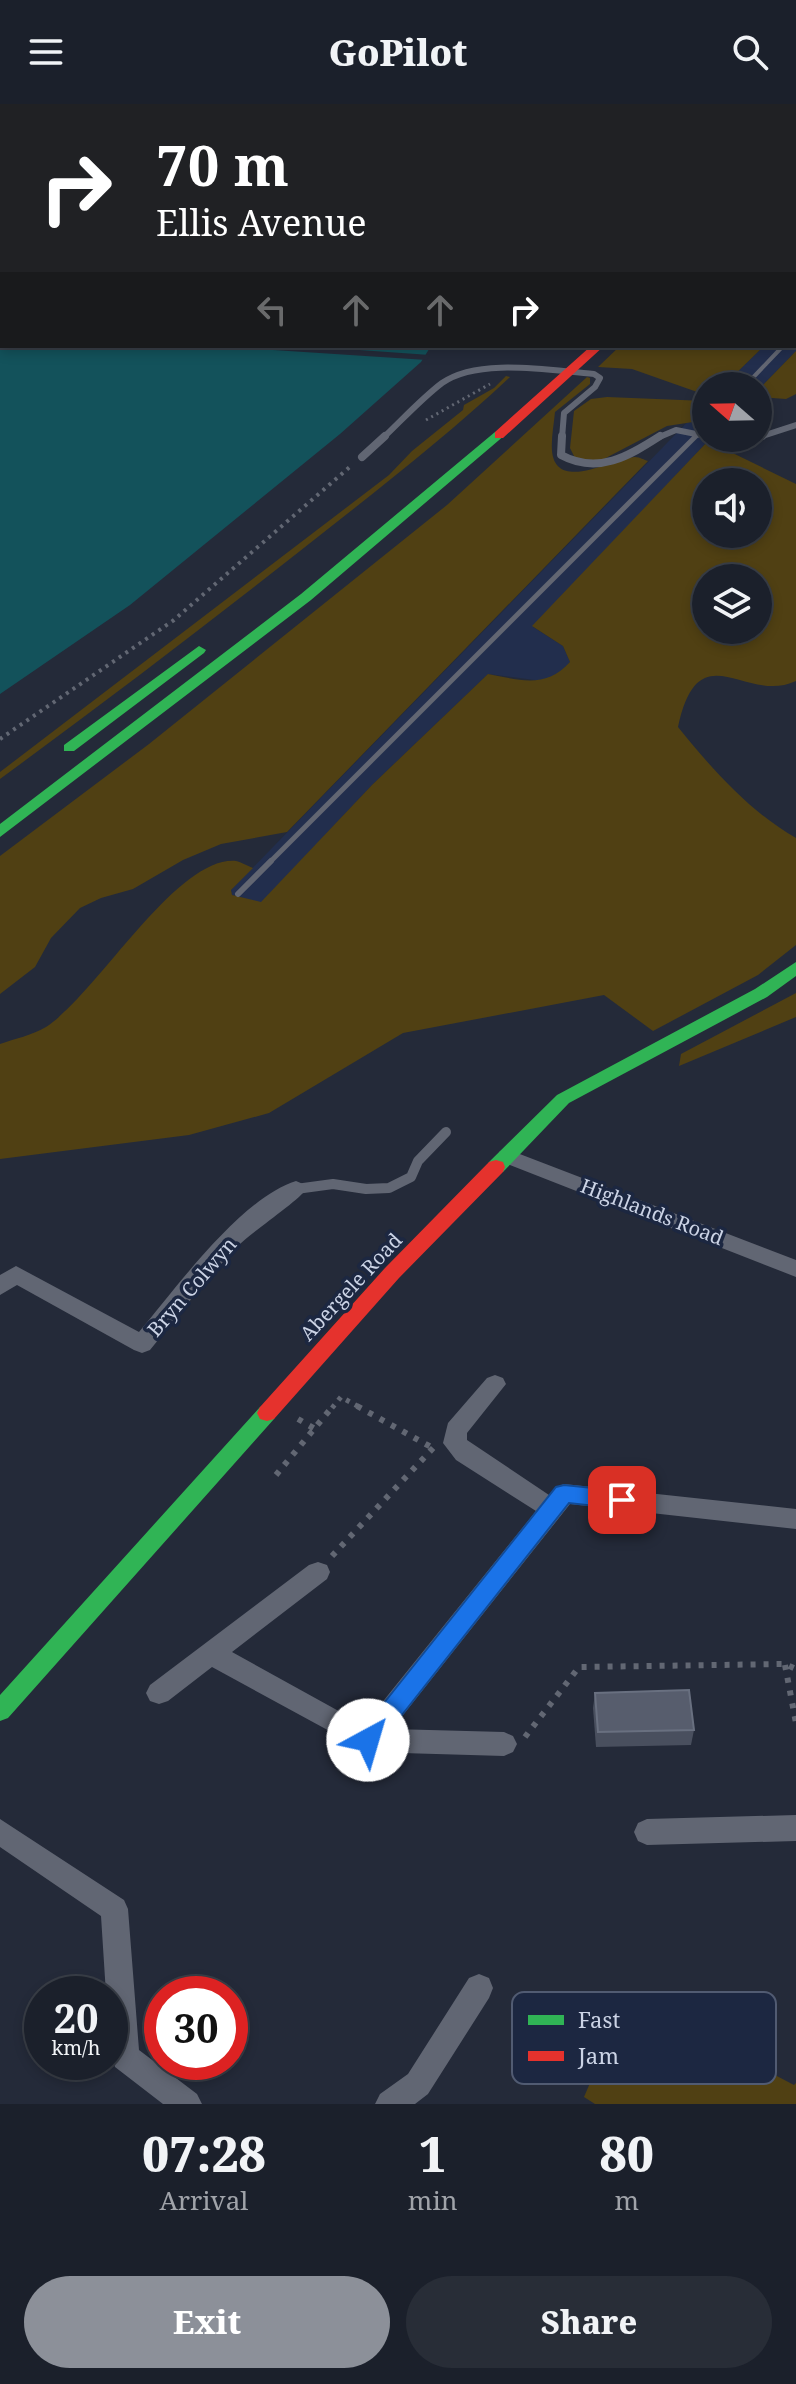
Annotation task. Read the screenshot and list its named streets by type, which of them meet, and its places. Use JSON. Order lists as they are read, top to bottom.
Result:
{
  "streets": {
    "main road": ["Abergele Road"],
    "street": ["Highlands Road", "Bryn Colwyn"]
  },
  "crossings": [
    ["Highlands Road", "Abergele Road"]
  ],
  "legend": ["Fast", "Jam"],
  "north": "left",
  "page": {
    "header": "GoPilot",
    "turn": ["70 m", "Ellis Avenue"],
    "speed": "20 km/h",
    "limit": "30",
    "eta": [
      "07:28",
      "Arrival",
      "1",
      "min",
      "80",
      "m"
    ],
    "buttons": ["Exit", "Share"]
  }
}
